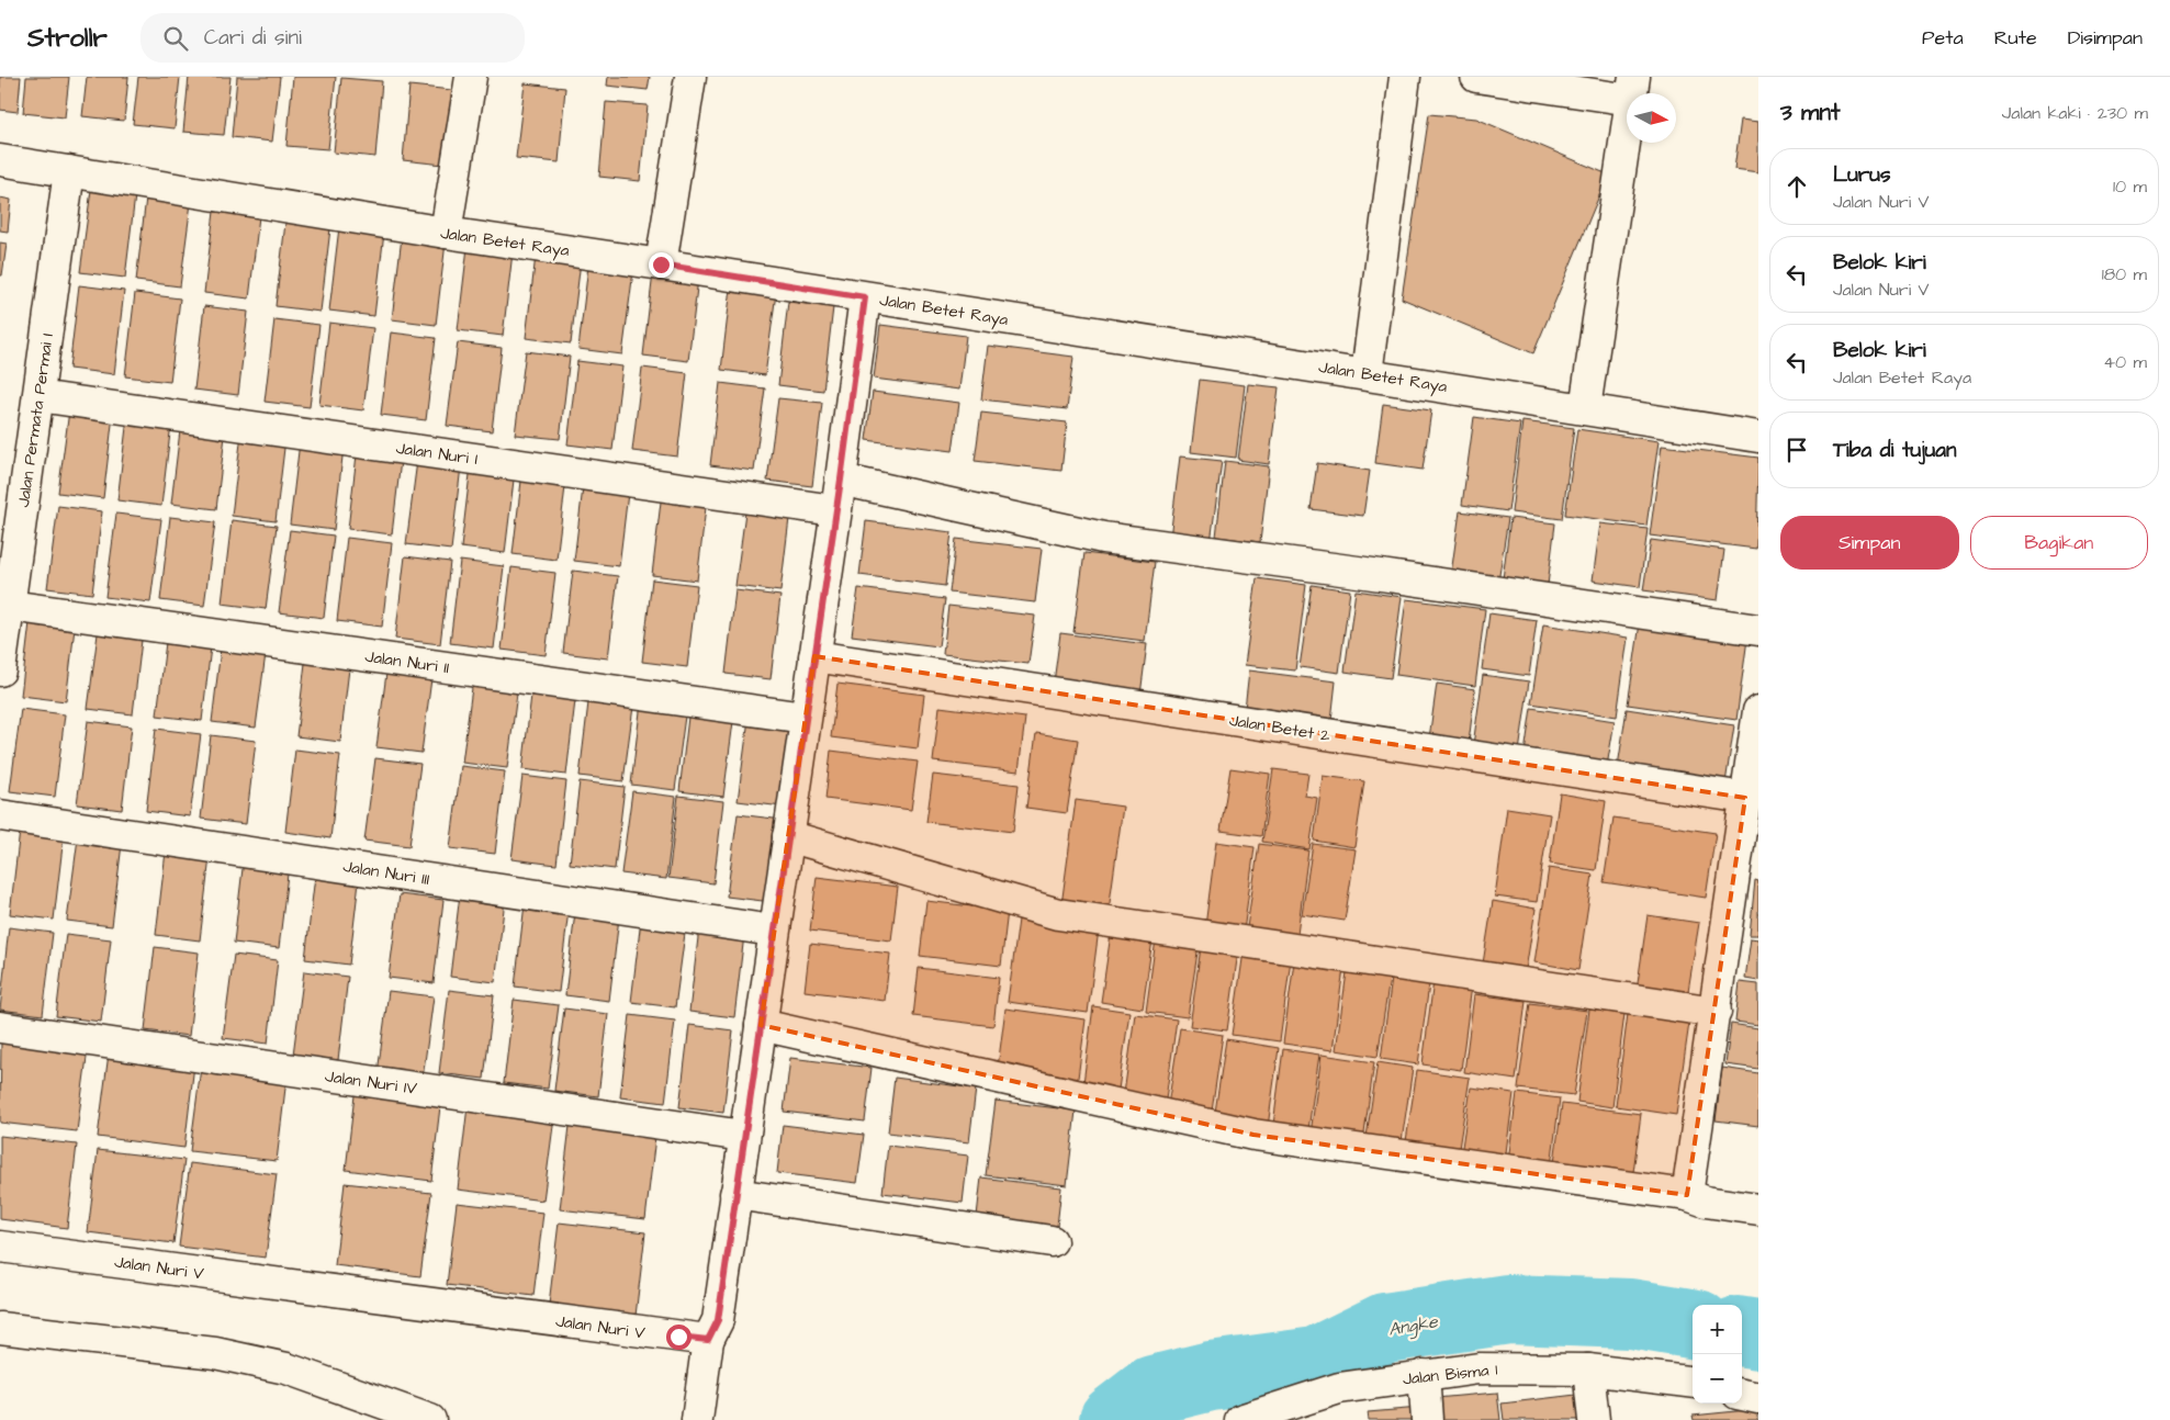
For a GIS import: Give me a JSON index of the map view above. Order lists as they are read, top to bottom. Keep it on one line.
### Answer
{"streets":{"street":["Jalan Betet Raya","Jalan Permata Permai I","Jalan Nuri I","Jalan Nuri II","Jalan Betet 2","Jalan Nuri III","Jalan Nuri IV","Jalan Nuri V","Jalan Bisma 1"]},"crossings":[["Jalan Betet Raya","Jalan Permata Permai I"],["Jalan Permata Permai I","Jalan Nuri I"],["Jalan Permata Permai I","Jalan Nuri II"]],"water":["Angke"],"north":"right","page":{"header":"Strollr","search":"Cari di sini","nav":["Peta","Rute","Disimpan"],"heading":["3 mnt","Jalan kaki · 230 m"],"list":[["Lurus","Jalan Nuri V","10 m"],["Belok kiri","Jalan Nuri V","180 m"],["Belok kiri","Jalan Betet Raya","40 m"],"Tiba di tujuan"],"buttons":["Simpan","Bagikan"],"map_buttons":["+","−"]}}
